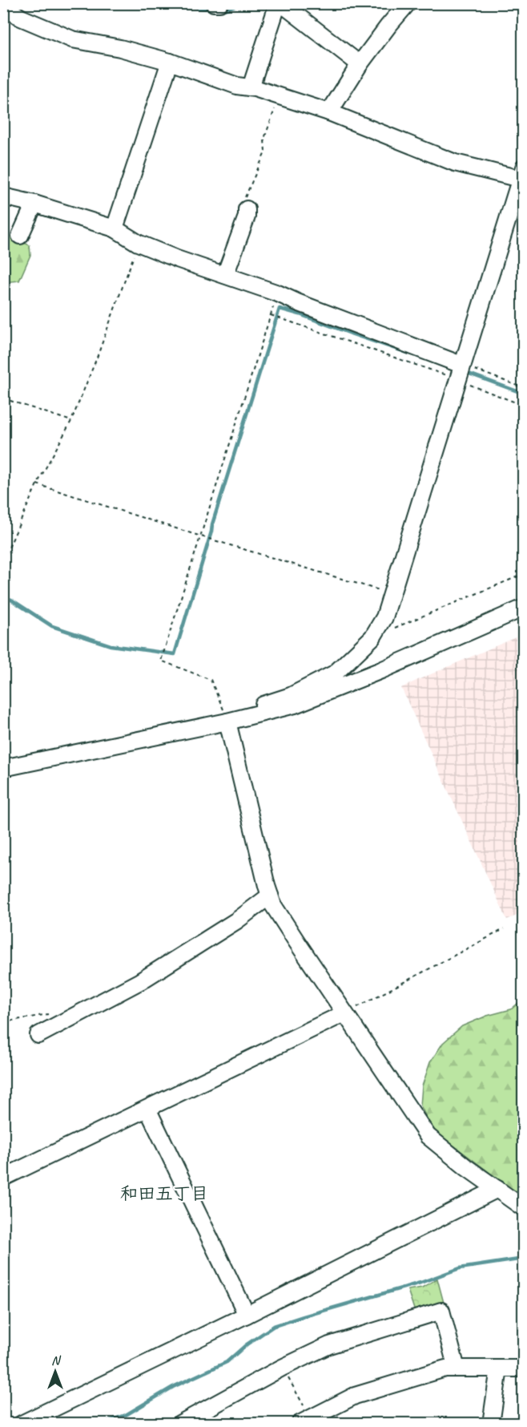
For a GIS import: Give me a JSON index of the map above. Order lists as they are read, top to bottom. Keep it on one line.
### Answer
{"districts":["和田五丁目"],"north":"top"}
